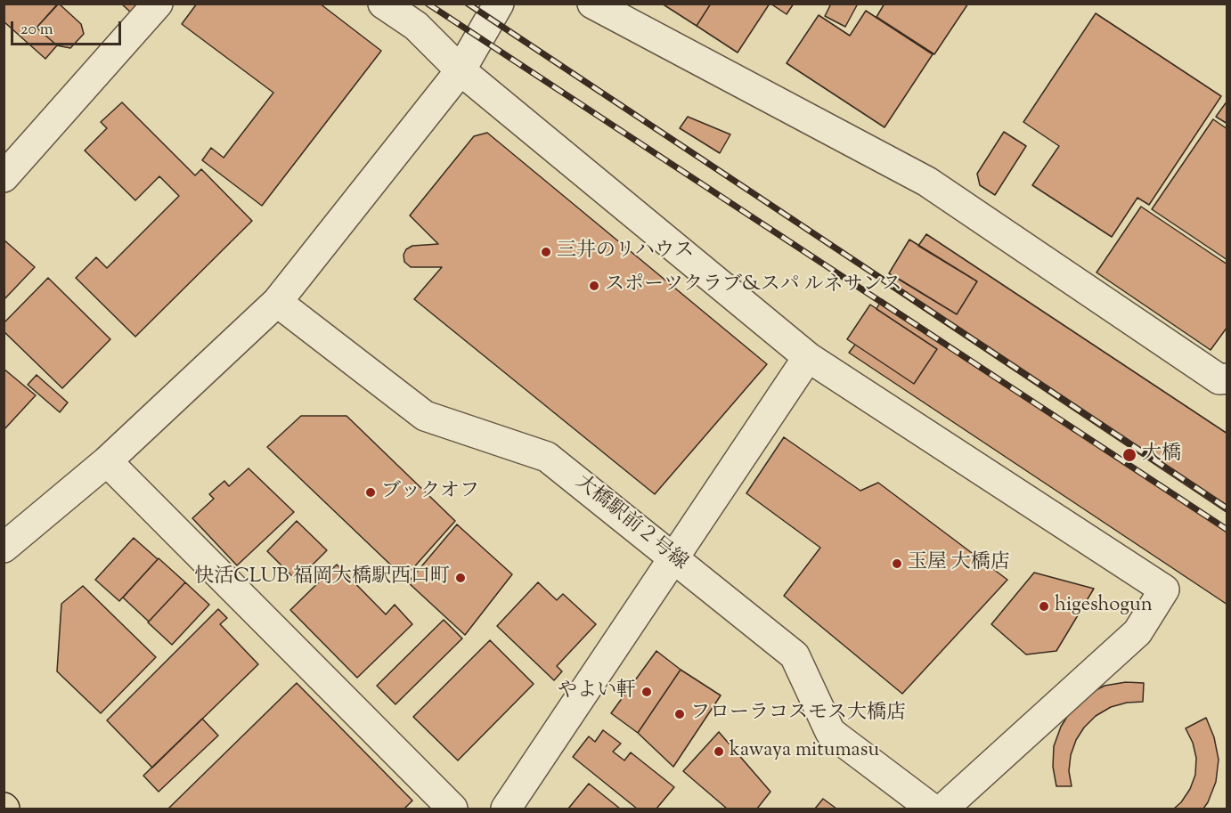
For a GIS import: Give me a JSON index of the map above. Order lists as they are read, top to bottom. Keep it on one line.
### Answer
{"streets":{"street":["大橋駅前２号線"]},"places":["三井のリハウス","スポーツクラブ&スパ ルネサンス","大橋","ブックオフ","玉屋 大橋店","快活CLUB 福岡大橋駅西口町","higeshogun","やよい軒","フローラコスモス大橋店","kawaya mitumasu"],"scale_bar":"20 m"}
